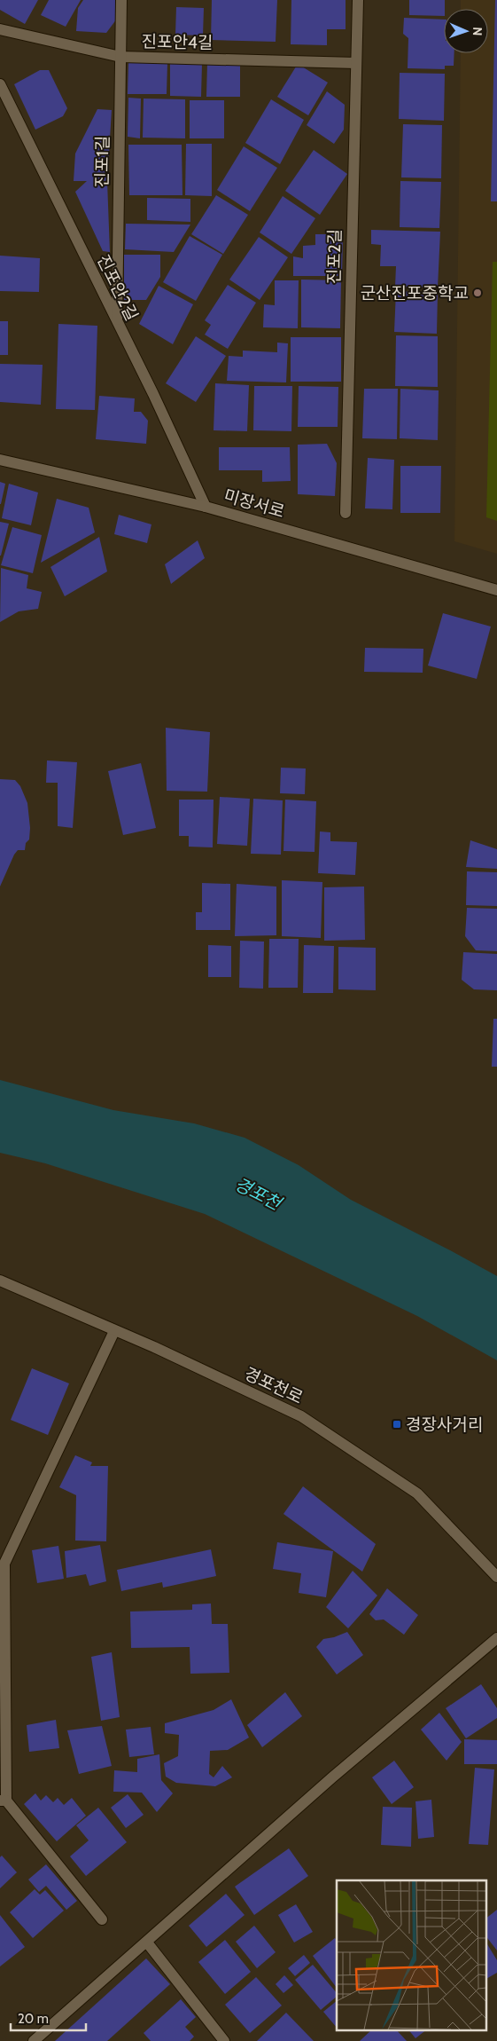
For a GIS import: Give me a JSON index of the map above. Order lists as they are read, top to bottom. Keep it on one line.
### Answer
{"streets":{"street":["진포안4길","진포1길","진포2길","진포안2길","미장서로","경포천로"]},"crossings":[["진포안4길","진포1길"],["진포안4길","진포2길"],["진포1길","진포안2길"],["진포안2길","미장서로"]],"water":["경포천"],"places":{"other":["군산진포중학교"],"transit":["경장사거리"]},"scale_bar":"20 m","north":"right"}
